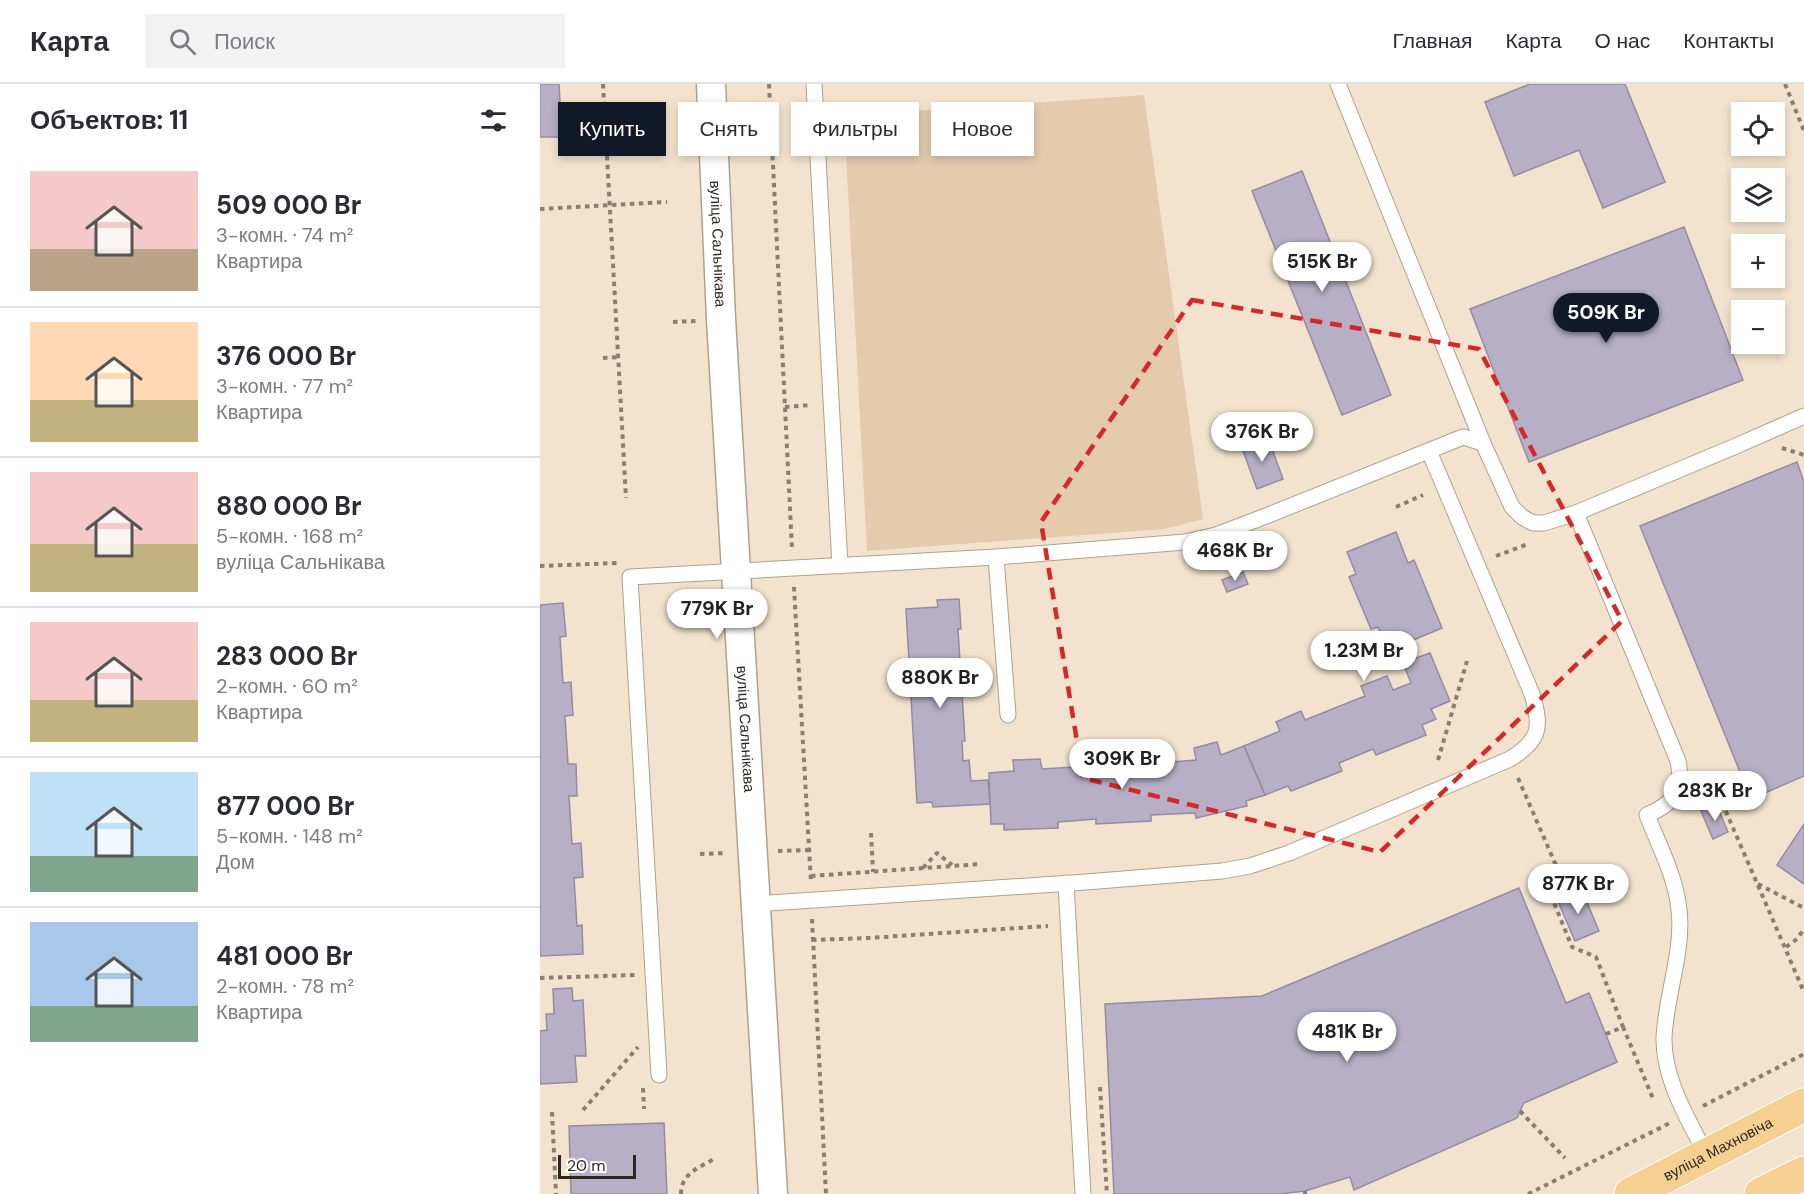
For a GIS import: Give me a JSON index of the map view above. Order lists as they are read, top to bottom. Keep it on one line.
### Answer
{"streets":{"main road":["вуліца Махновіча"],"street":["вуліца Сальнікава"]},"scale_bar":"20 m","page":{"header":"Карта","search":"Поиск","nav":["Главная","Карта","О нас","Контакты"],"heading":"Объектов: 11","map_buttons":["+","−"],"chip":["Купить","Снять","Фильтры","Новое"],"list":[{"name":"509 000 Br","note":"3-комн. · 74 m² · Квартира"},{"name":"376 000 Br","note":"3-комн. · 77 m² · Квартира"},{"name":"880 000 Br","note":"5-комн. · 168 m² · вуліца Сальнікава"},{"name":"283 000 Br","note":"2-комн. · 60 m² · Квартира"},{"name":"877 000 Br","note":"5-комн. · 148 m² · Дом"},{"name":"481 000 Br","note":"2-комн. · 78 m² · Квартира"}],"price":["515K Br","509K Br","376K Br","468K Br","779K Br","1.23M Br","880K Br","309K Br","283K Br","877K Br","481K Br"],"scale":"20 m"}}
